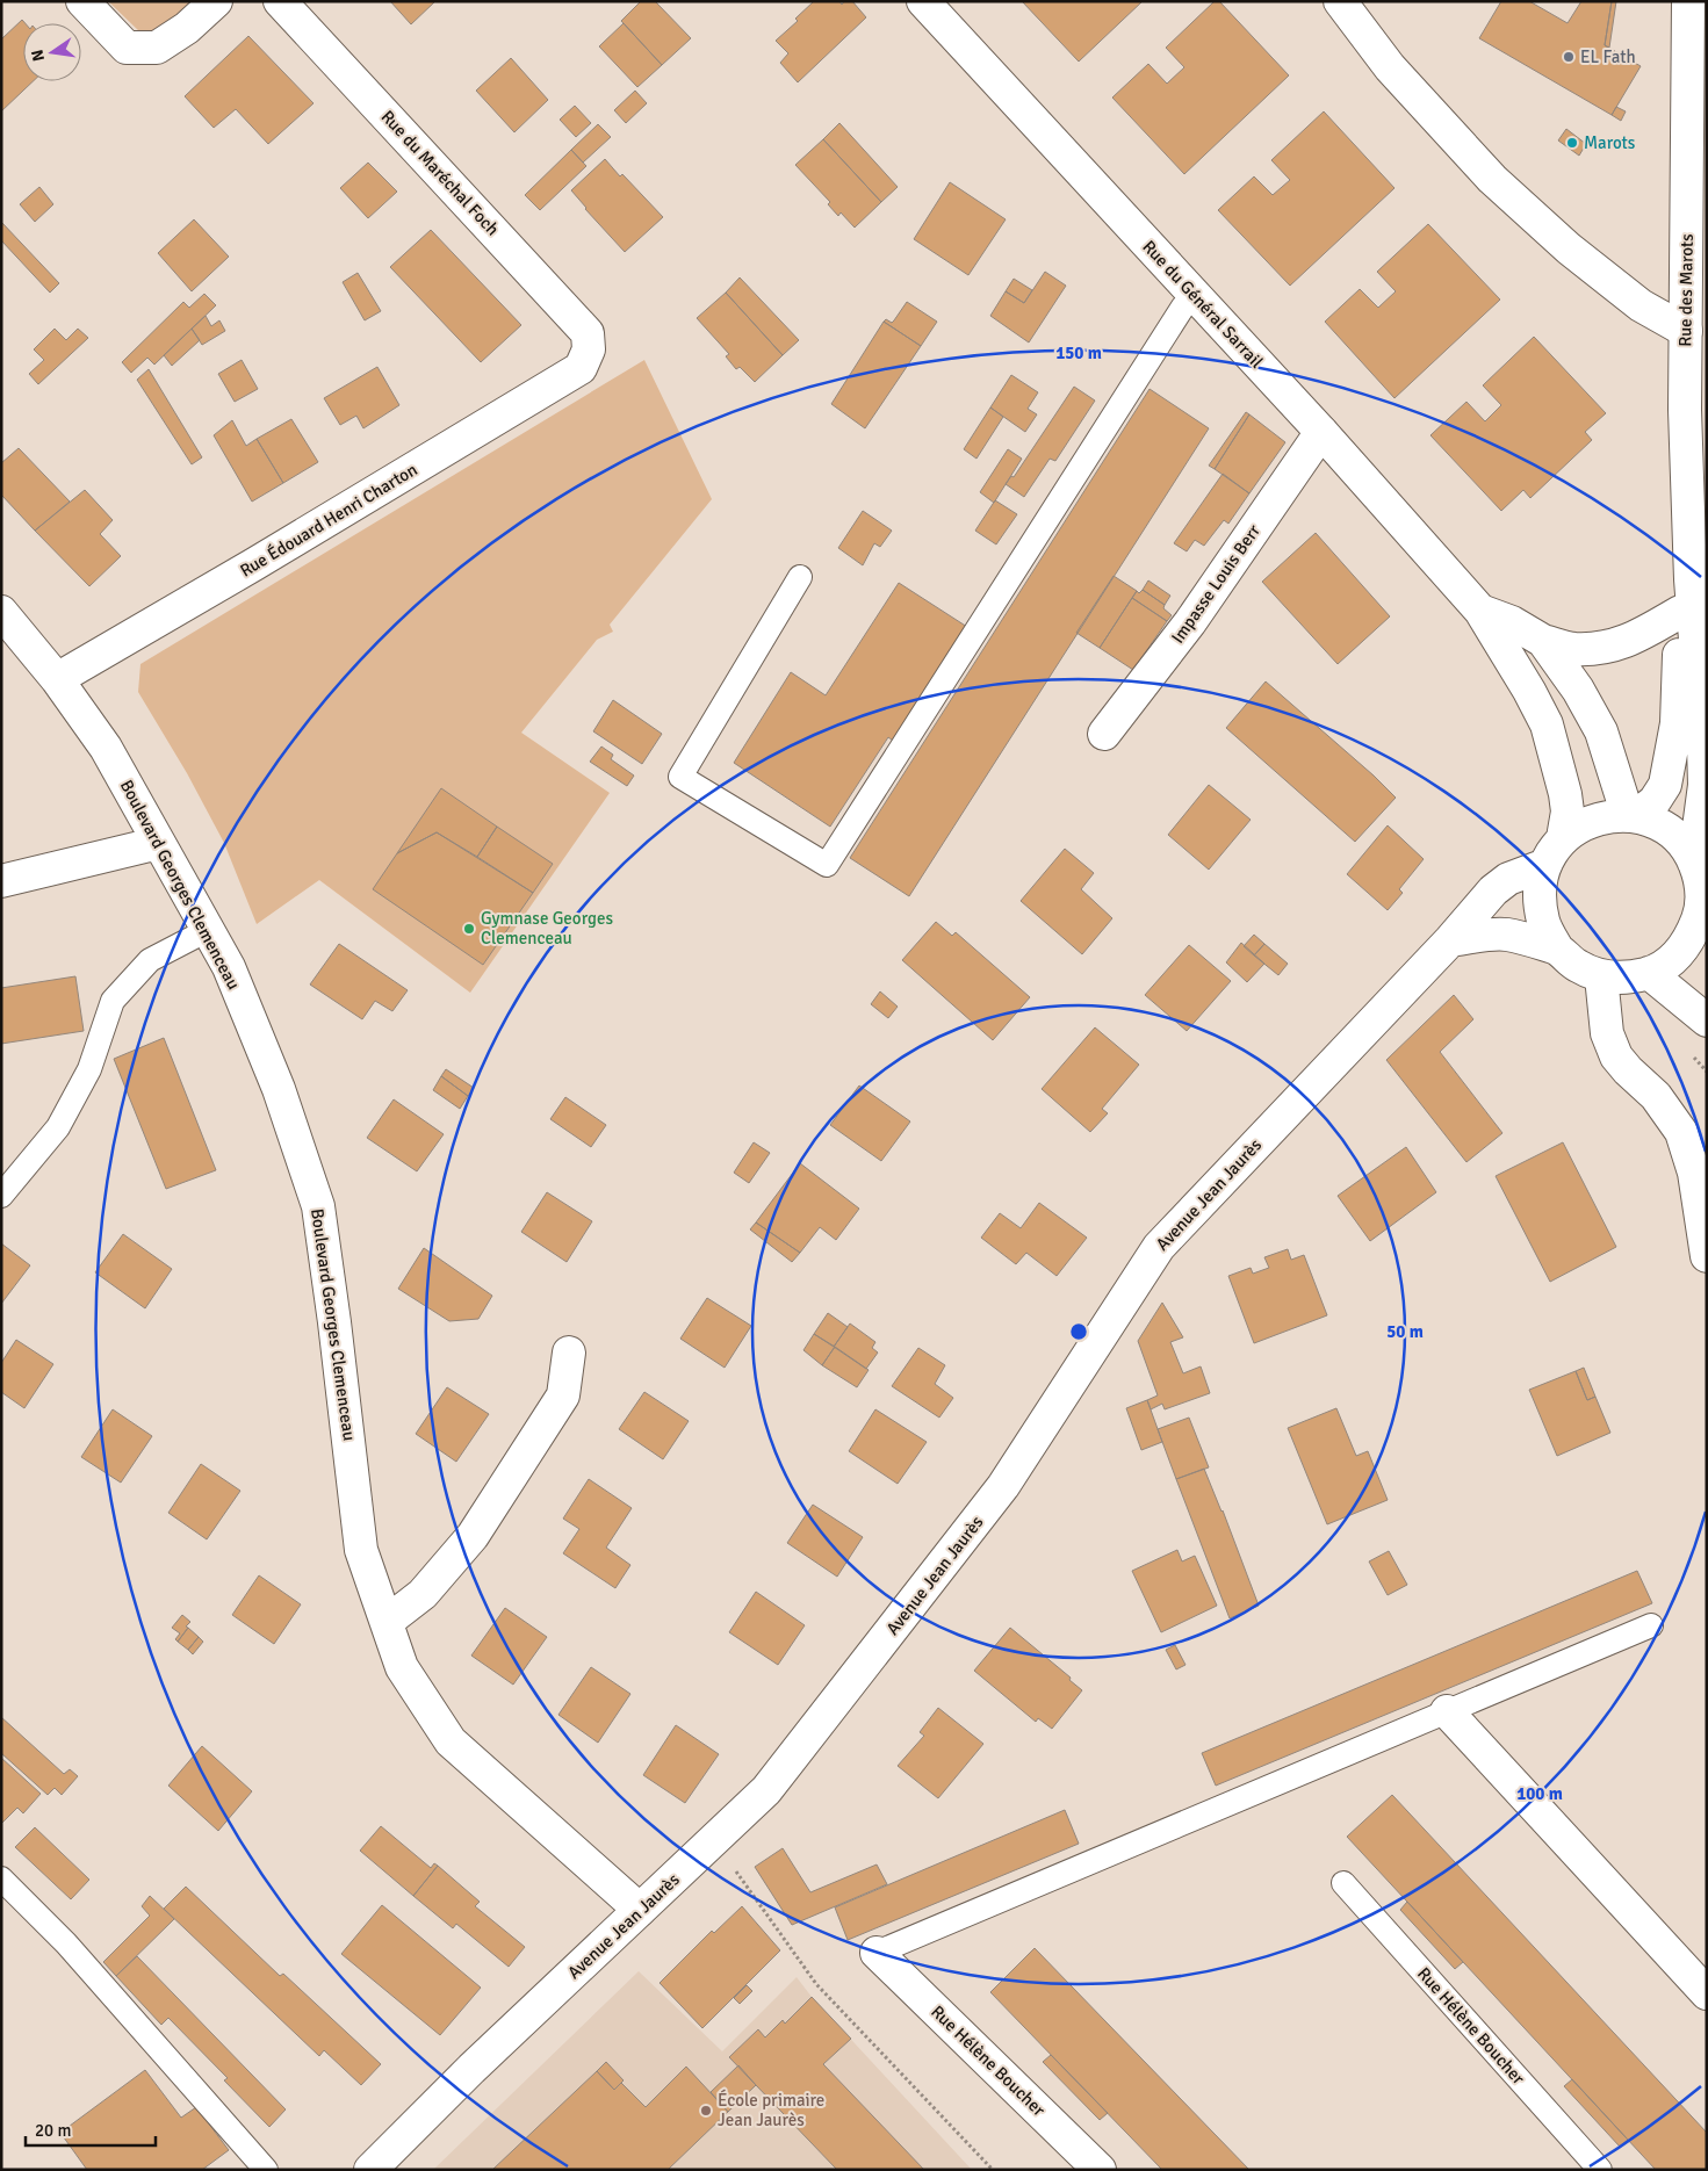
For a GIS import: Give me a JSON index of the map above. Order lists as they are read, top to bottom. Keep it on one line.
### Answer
{"streets":{"street":["Rue du Maréchal Foch","Rue des Marots","Rue du Général Sarrail","Rue Édouard Henri Charton","Impasse Louis Berr","Boulevard Georges Clemenceau","Avenue Jean Jaurès","Rue Hélène Boucher"]},"crossings":[["Rue du Maréchal Foch","Rue Édouard Henri Charton"],["Rue des Marots","Rue du Général Sarrail"],["Rue des Marots","Avenue Jean Jaurès"],["Rue du Général Sarrail","Impasse Louis Berr"],["Rue du Général Sarrail","Avenue Jean Jaurès"],["Rue Édouard Henri Charton","Boulevard Georges Clemenceau"],["Boulevard Georges Clemenceau","Avenue Jean Jaurès"]],"places":["EL Fath","Marots","Gymnase Georges Clemenceau","École primaire Jean Jaurès"],"scale_bar":"20 m","north":"left","rings":["150 m","50 m","100 m"]}
